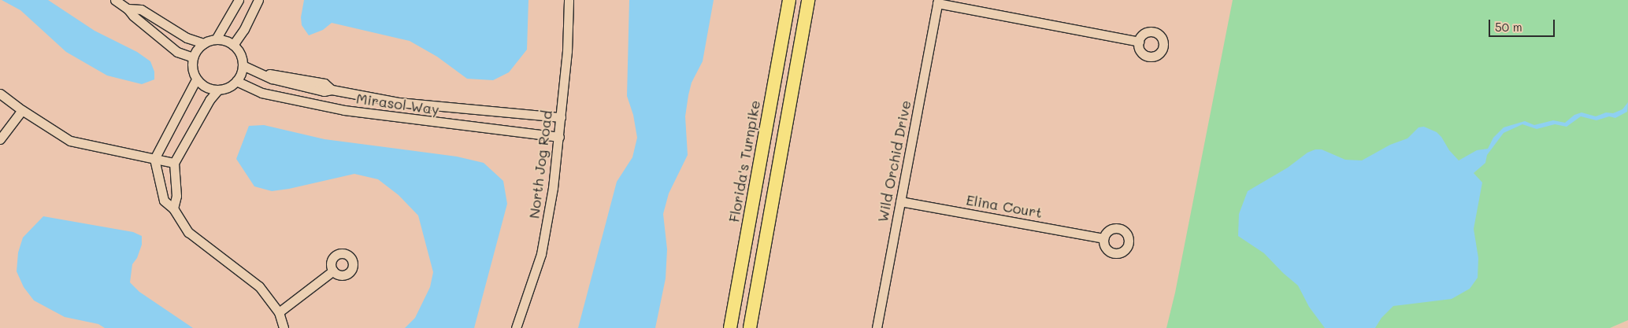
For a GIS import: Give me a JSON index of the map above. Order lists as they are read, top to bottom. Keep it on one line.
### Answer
{"streets":{"highway":["Florida's Turnpike"],"street":["Mirasol Way","Wild Orchid Drive","North Jog Road","Elina Court"]},"crossings":[["Mirasol Way","North Jog Road"],["Wild Orchid Drive","Elina Court"]],"scale_bar":"50 m"}
